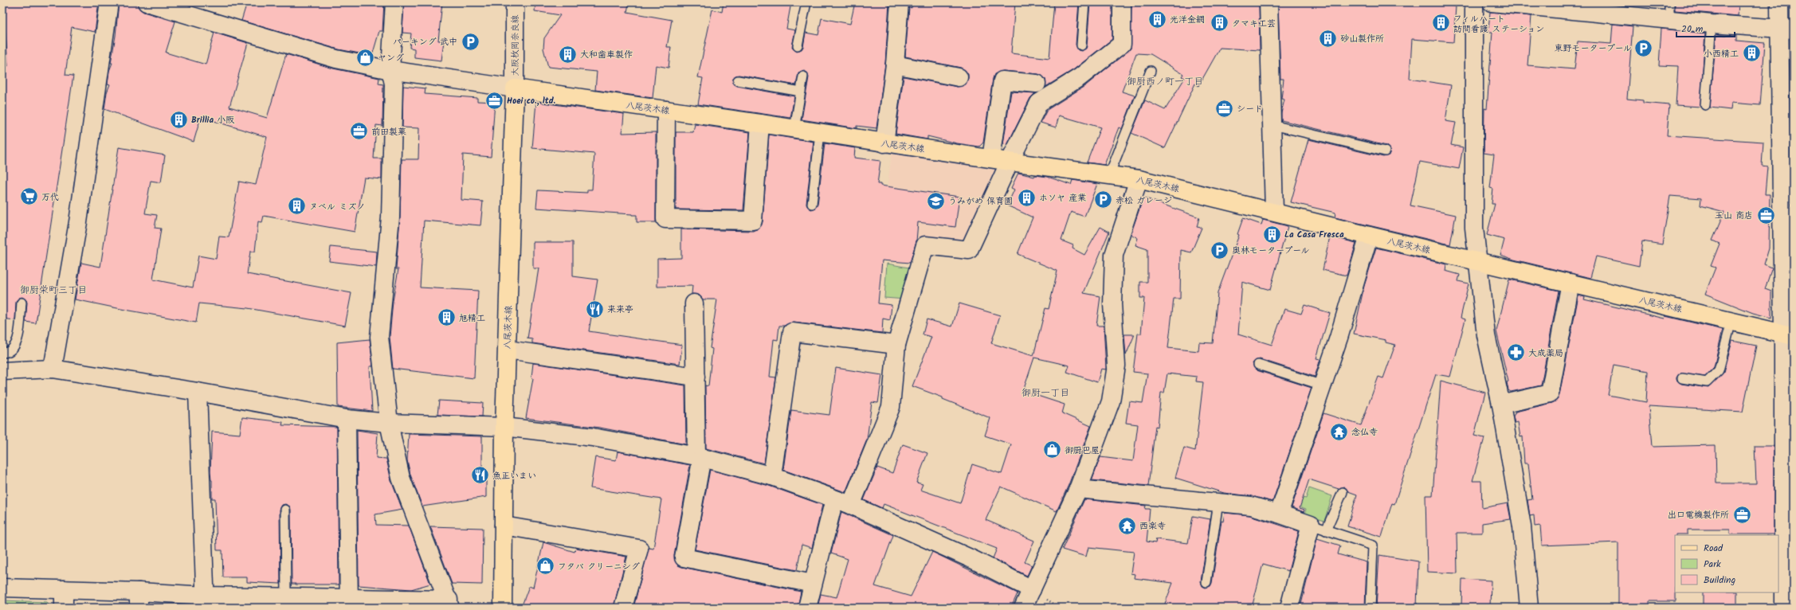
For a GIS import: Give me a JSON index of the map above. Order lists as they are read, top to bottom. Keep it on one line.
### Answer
{"streets":{"main road":["八尾茨木線"],"street":["大阪枚岡奈良線"]},"crossings":[["大阪枚岡奈良線","八尾茨木線"]],"districts":["御厨西ノ町一丁目","御厨栄町三丁目","御厨一丁目"],"places":{"building":["光洋金網","タマキ工芸","フィルハート 訪問看護 ステーション","砂山製作所","小西精工","大和歯車製作","Brillia 小阪","ホソヤ 産業","ヌベル ミズノ","La Casa Fresca","旭精工"],"parking":["パーキング 武中","東野モータープール","赤松 ガレージ","奥林モータープール"],"shop":["ヤング","御厨巴屋","フタバ クリーニング"],"office":["Hoei co., ltd.","シード","前田製菓","玉山 商店","出口電機製作所"],"supermarket":["万代"],"school or university":["うみがめ 保育園"],"restaurant":["来来亭","魚正いまい"],"pharmacy":["大成薬局"],"temple":["念仏寺","西楽寺"]},"legend":["Road","Park","Building"],"scale_bar":"20 m"}
